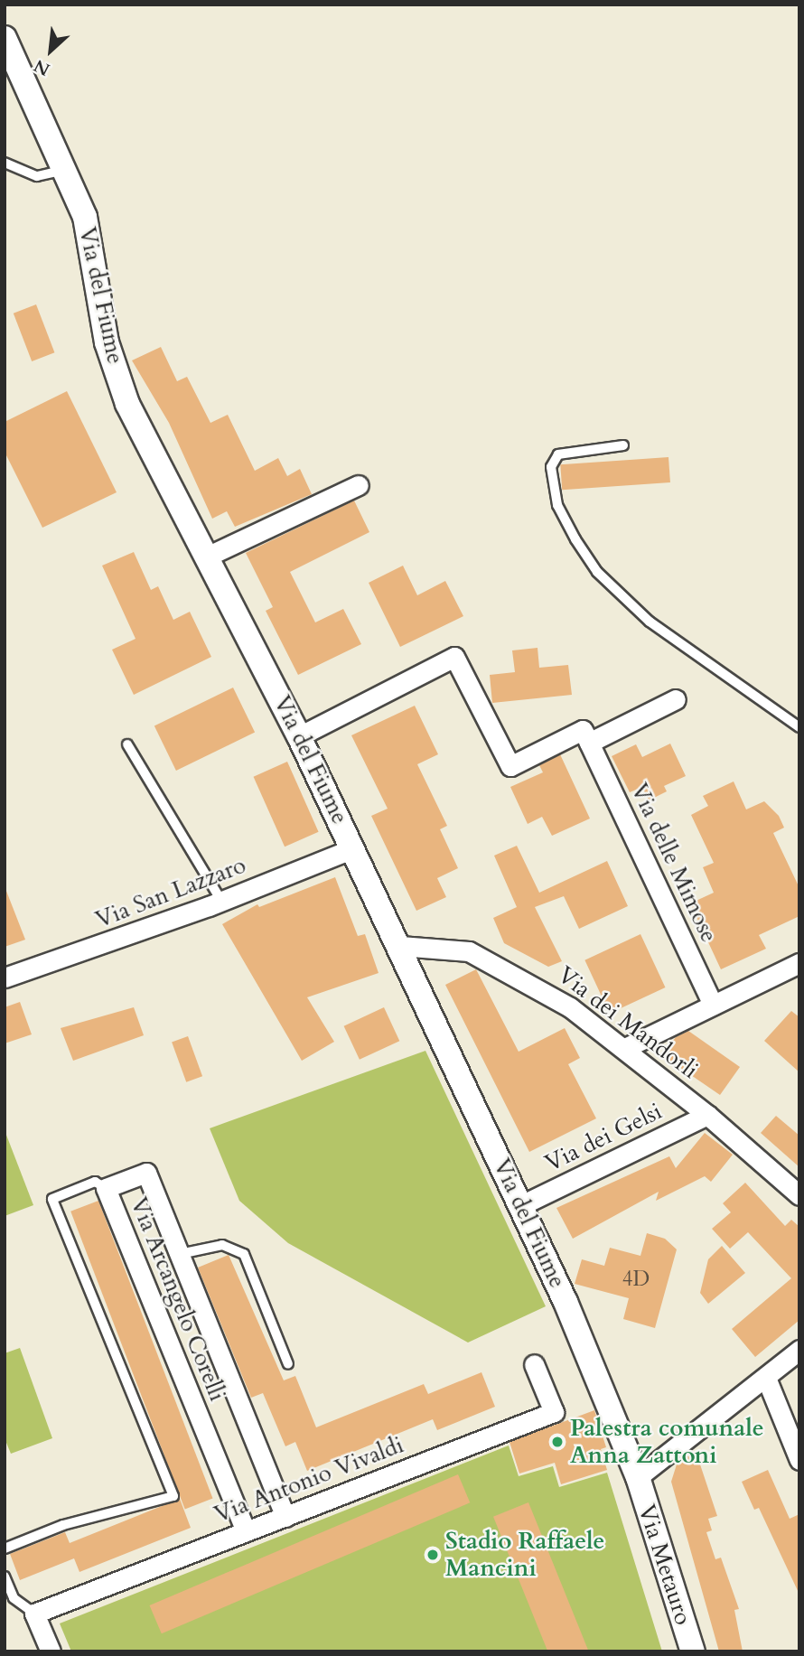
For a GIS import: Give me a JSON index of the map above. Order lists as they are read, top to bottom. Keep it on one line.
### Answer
{"streets":{"street":["Via del Fiume","Via delle Mimose","Via San Lazzaro","Via dei Mandorli","Via dei Gelsi","Via Arcangelo Corelli","Via Antonio Vivaldi","Via Metauro"]},"crossings":[["Via del Fiume","Via San Lazzaro"],["Via del Fiume","Via dei Mandorli"],["Via del Fiume","Via dei Gelsi"],["Via del Fiume","Via Metauro"],["Via dei Mandorli","Via dei Gelsi"],["Via Arcangelo Corelli","Via Antonio Vivaldi"]],"places":["Palestra comunale Anna Zattoni","Stadio Raffaele Mancini"],"house_numbers":["4D"],"north":"bottom left"}
